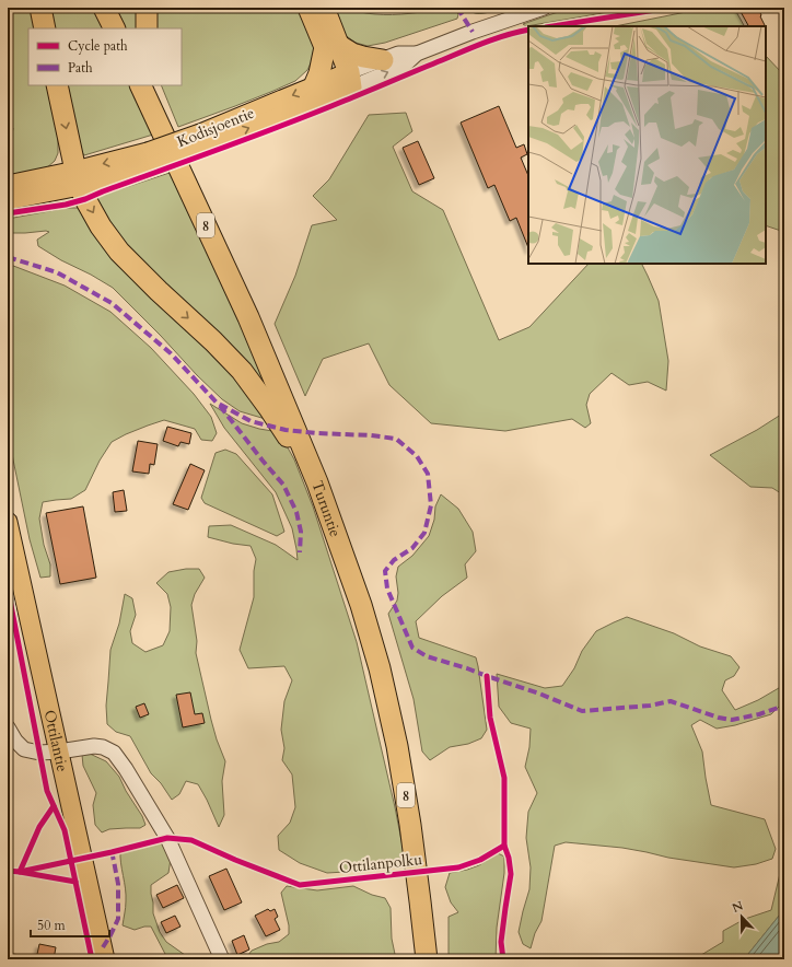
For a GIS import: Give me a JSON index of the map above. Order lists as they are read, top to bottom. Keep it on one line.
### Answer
{"streets":{"highway":["8","Turuntie"],"main road":["Kodisjoentie","Ottilantie"],"cycle path":["Ottilanpolku"]},"legend":["Cycle path","Path"],"scale_bar":"50 m","north":"top"}
